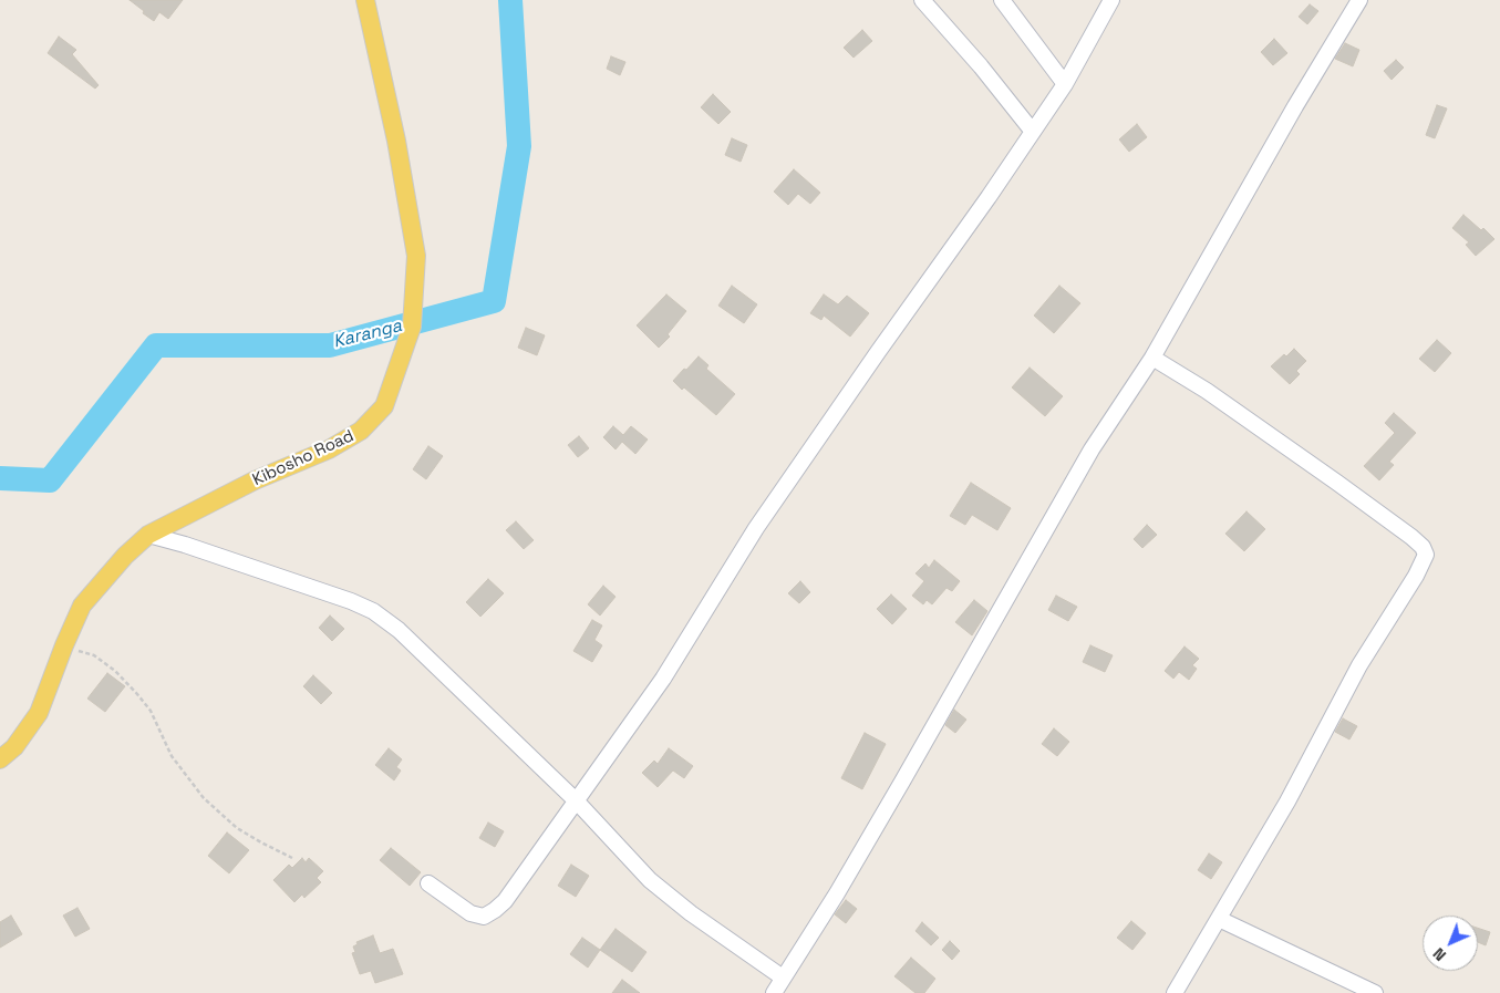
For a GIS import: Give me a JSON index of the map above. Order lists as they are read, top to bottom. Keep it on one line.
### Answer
{"streets":{"main road":["Kibosho Road"]},"water":["Karanga"],"north":"bottom left"}
